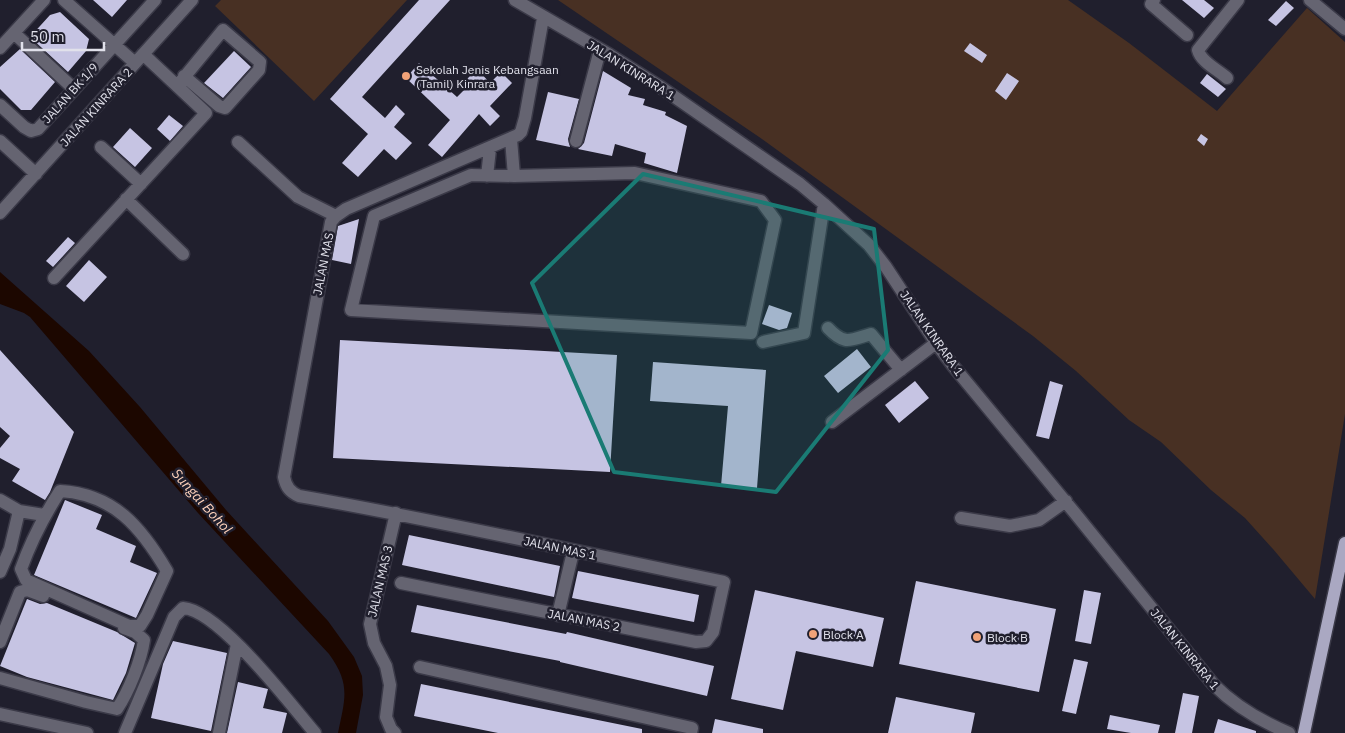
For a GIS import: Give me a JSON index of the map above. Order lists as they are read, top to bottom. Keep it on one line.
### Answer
{"streets":{"street":["JALAN KINRARA 1","JALAN BK 1/9","JALAN KINRARA 2","JALAN MAS","JALAN MAS 1","JALAN MAS 3","JALAN MAS 2"]},"crossings":[["JALAN KINRARA 1","JALAN MAS"],["JALAN MAS","JALAN MAS 1"],["JALAN MAS","JALAN MAS 3"],["JALAN MAS 1","JALAN MAS 3"],["JALAN MAS 1","JALAN MAS 2"]],"water":["Sungai Bohol"],"places":["Sekolah Jenis Kebangsaan (Tamil) Kinrara","Block A","Block B"],"scale_bar":"50 m"}
